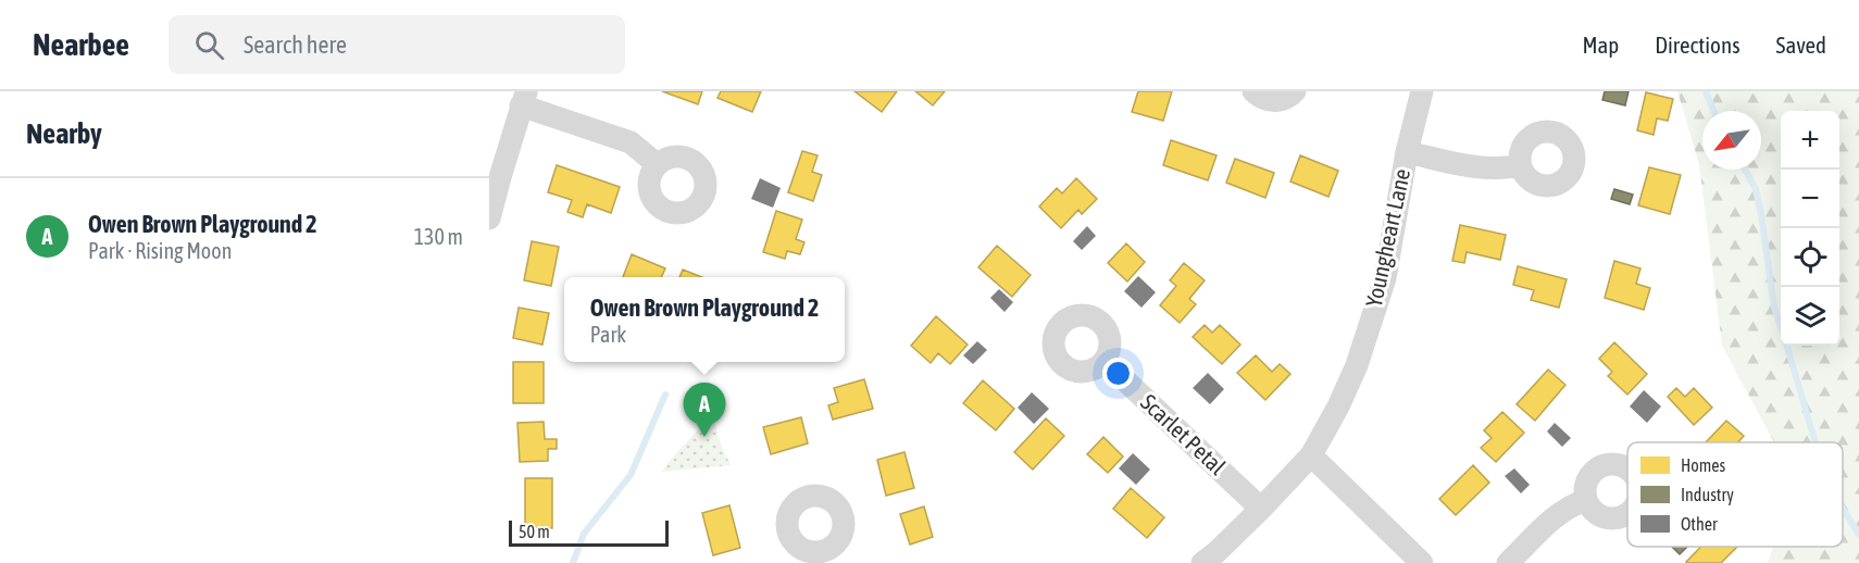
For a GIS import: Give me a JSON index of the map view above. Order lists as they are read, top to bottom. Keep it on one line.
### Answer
{"streets":{"street":["Youngheart Lane","Scarlet Petal"]},"crossings":[["Youngheart Lane","Scarlet Petal"]],"legend":["Homes","Industry","Other"],"scale_bar":"50 m","north":"bottom left","page":{"header":"Nearbee","search":"Search here","nav":["Map","Directions","Saved"],"heading":"Nearby","map_buttons":["+","−"],"list":[{"mark":"A","name":"Owen Brown Playground 2","note":"Park · Rising Moon","value":"130 m"}],"popup":["Owen Brown Playground 2","Park"],"pins":"A","scale":"50 m"}}
